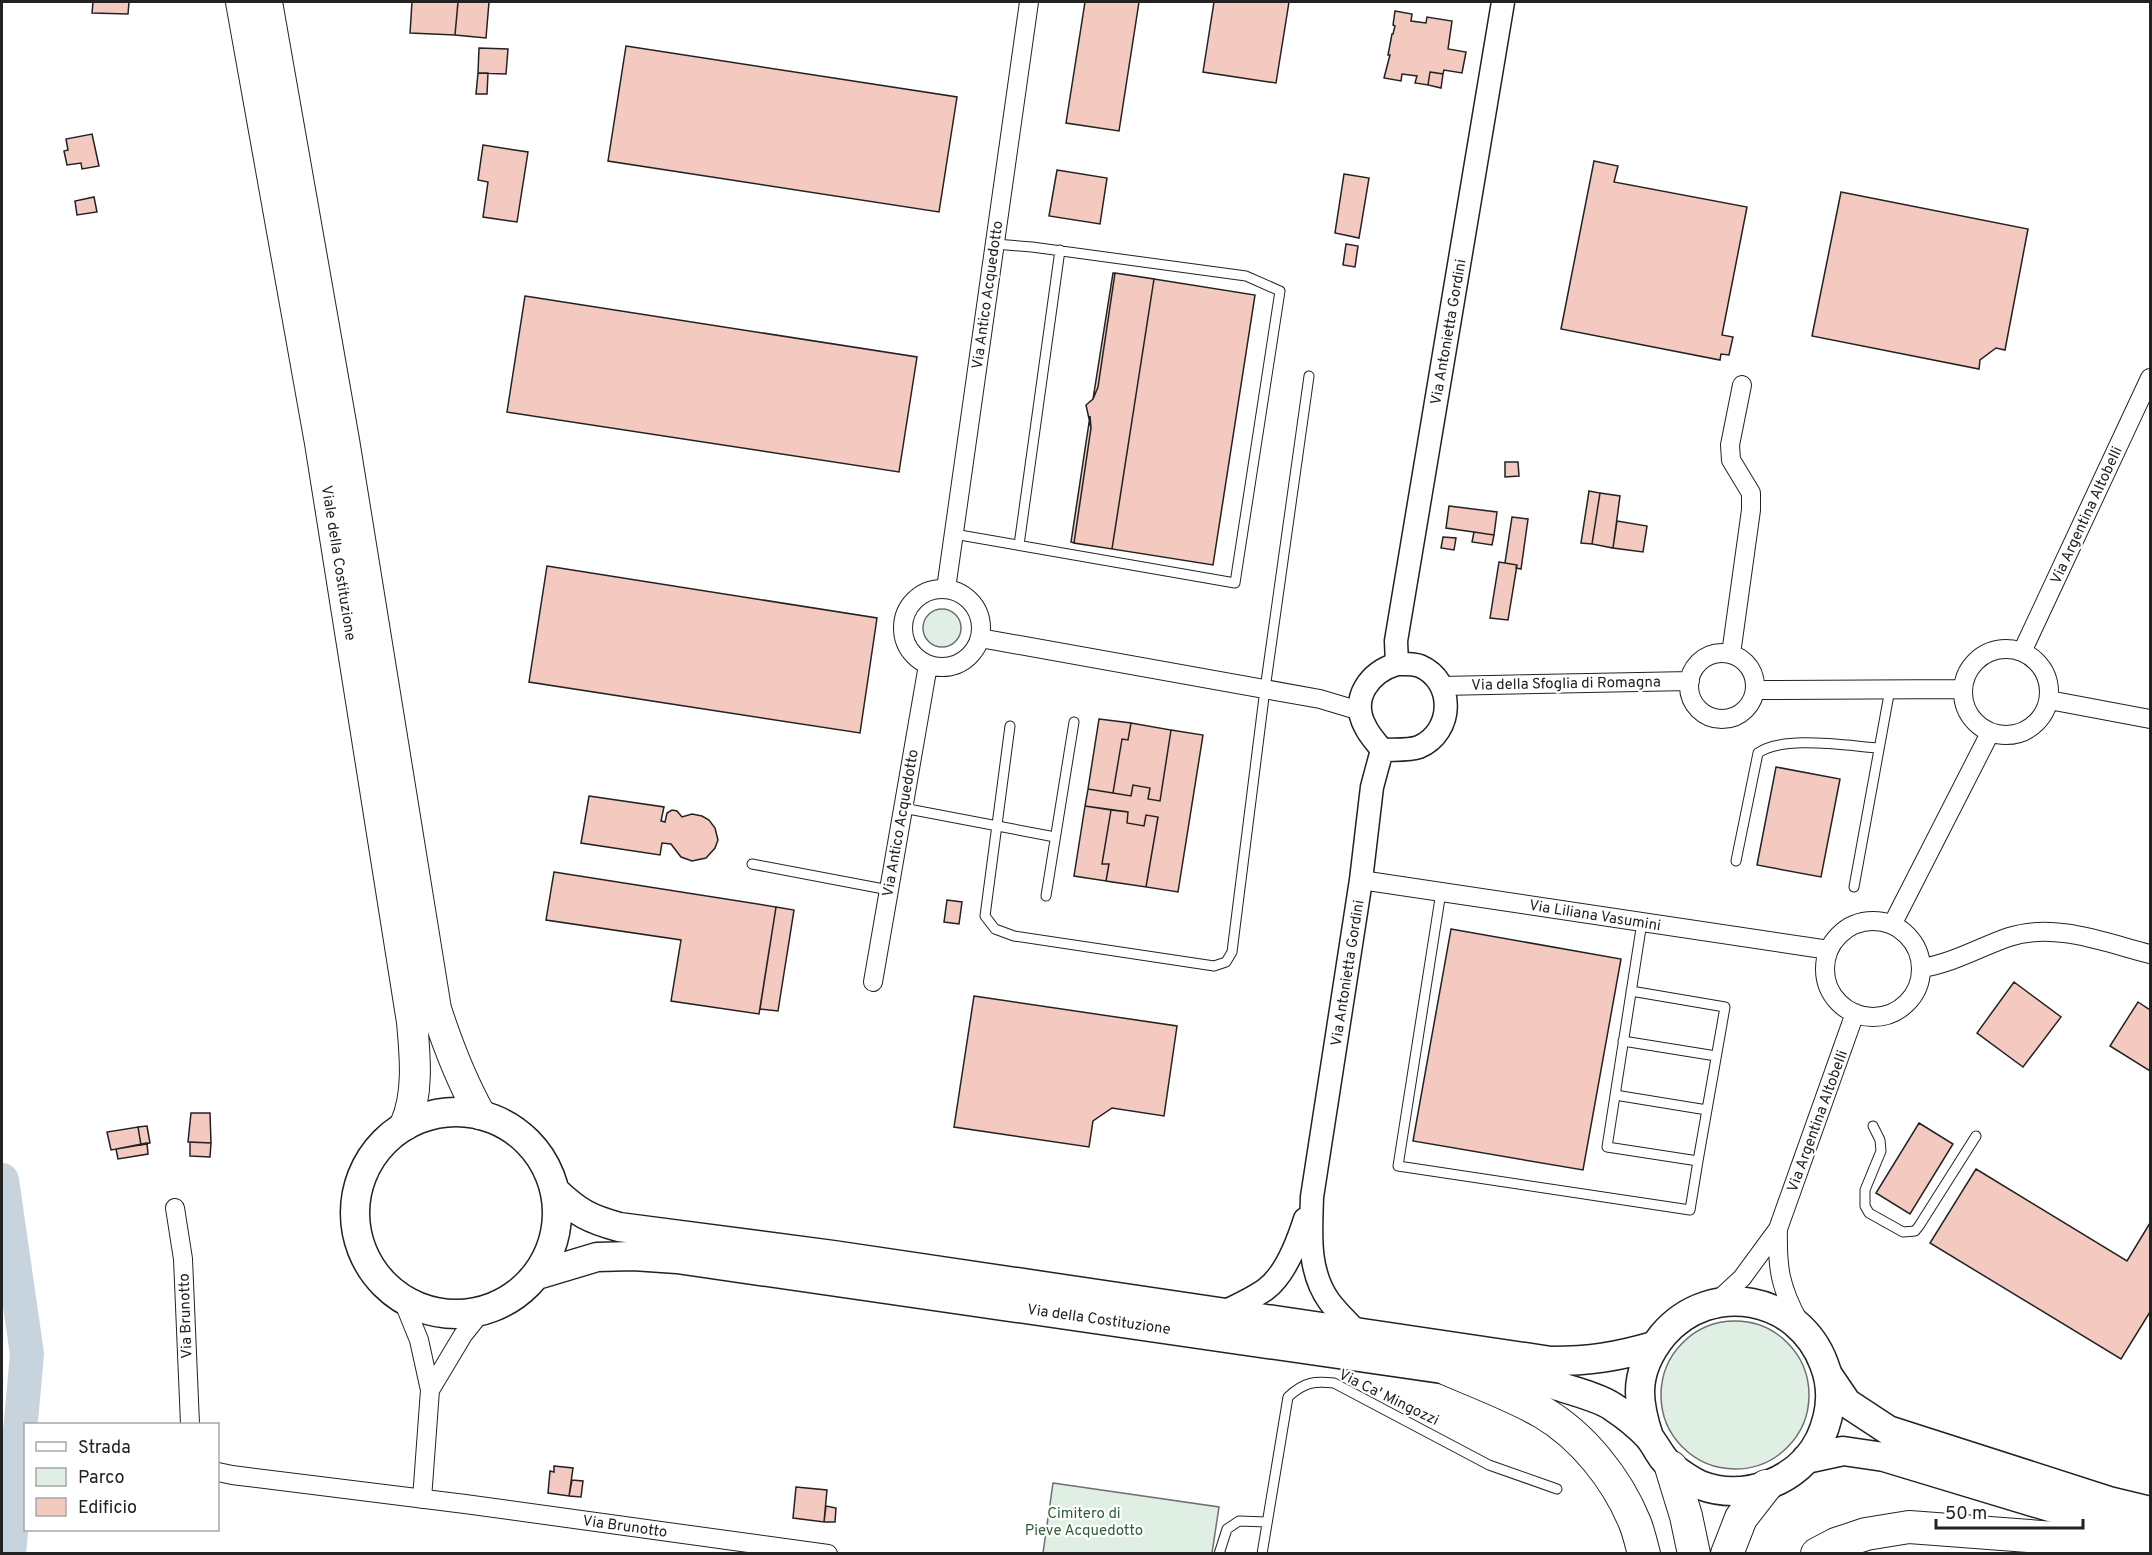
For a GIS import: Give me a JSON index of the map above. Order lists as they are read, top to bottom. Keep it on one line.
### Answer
{"streets":{"highway":["Viale della Costituzione"],"main road":["Via della Costituzione"],"street":["Via Antico Acquedotto","Via Antonietta Gordini","Via Argentina Altobelli","Via della Sfoglia di Romagna","Via Liliana Vasumini","Via Brunotto"],"lane":["Via Ca' Mingozzi"]},"crossings":[["Via Antonietta Gordini","Via della Sfoglia di Romagna"],["Via Antonietta Gordini","Via Liliana Vasumini"],["Via Argentina Altobelli","Via Liliana Vasumini"],["Via Argentina Altobelli","Via della Costituzione"],["Viale della Costituzione","Via della Costituzione"]],"parks":["Cimitero di Pieve Acquedotto"],"legend":["Strada","Parco","Edificio"],"scale_bar":"50 m"}
